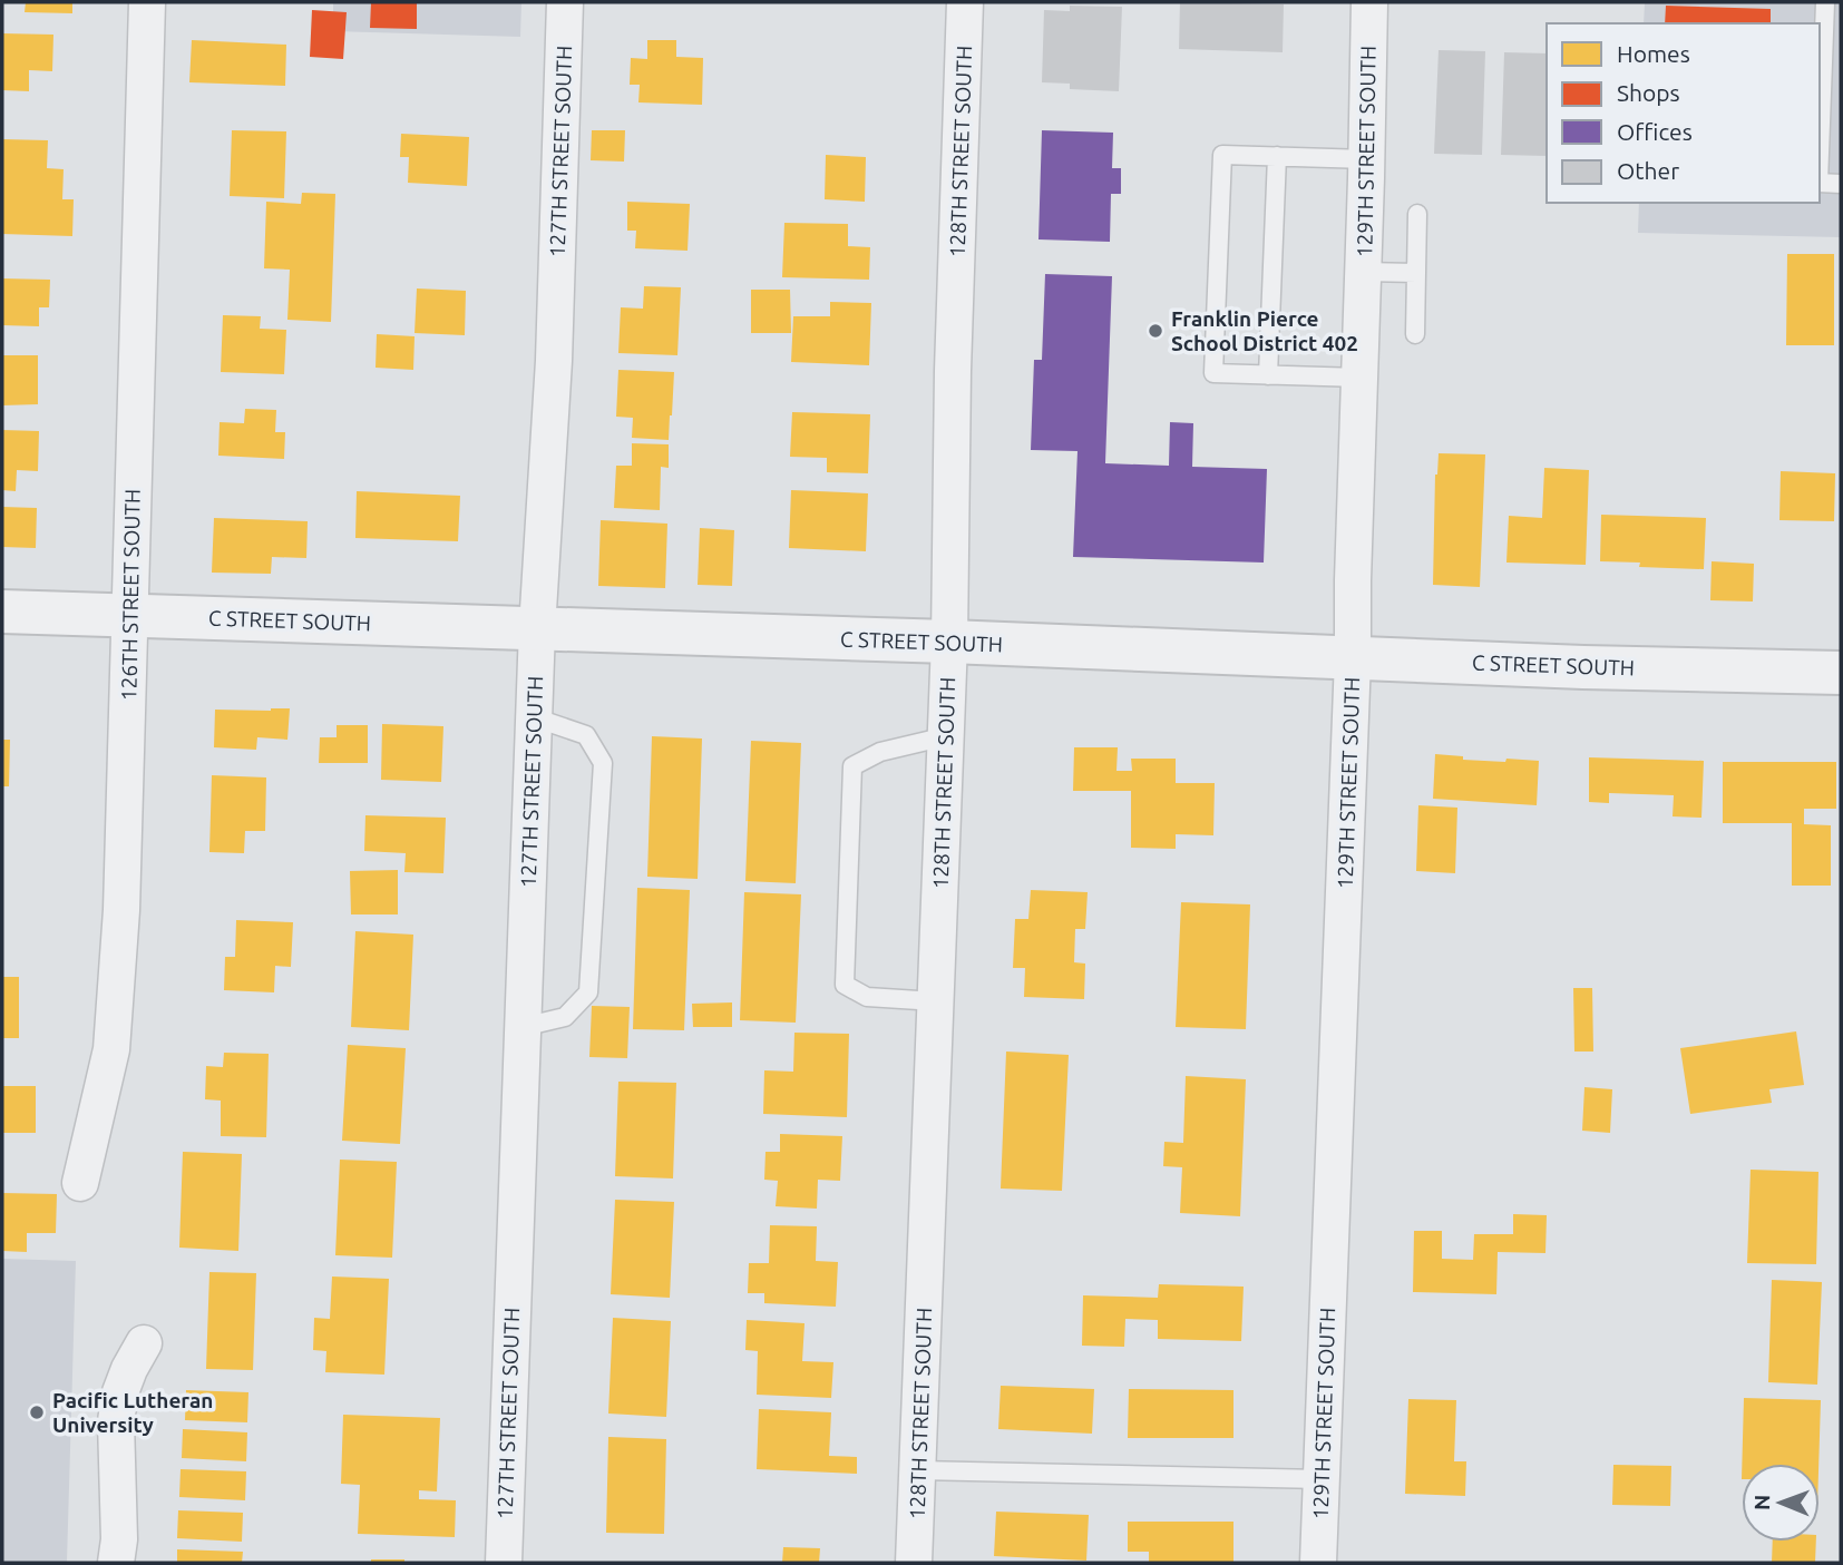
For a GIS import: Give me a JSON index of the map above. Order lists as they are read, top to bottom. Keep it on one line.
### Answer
{"streets":{"street":["127TH STREET SOUTH","128TH STREET SOUTH","129TH STREET SOUTH","126TH STREET SOUTH","C STREET SOUTH"]},"crossings":[["127TH STREET SOUTH","C STREET SOUTH"],["128TH STREET SOUTH","C STREET SOUTH"],["129TH STREET SOUTH","C STREET SOUTH"],["126TH STREET SOUTH","C STREET SOUTH"]],"places":["Franklin Pierce School District 402","Pacific Lutheran University"],"legend":["Homes","Shops","Offices","Other"],"north":"left"}
